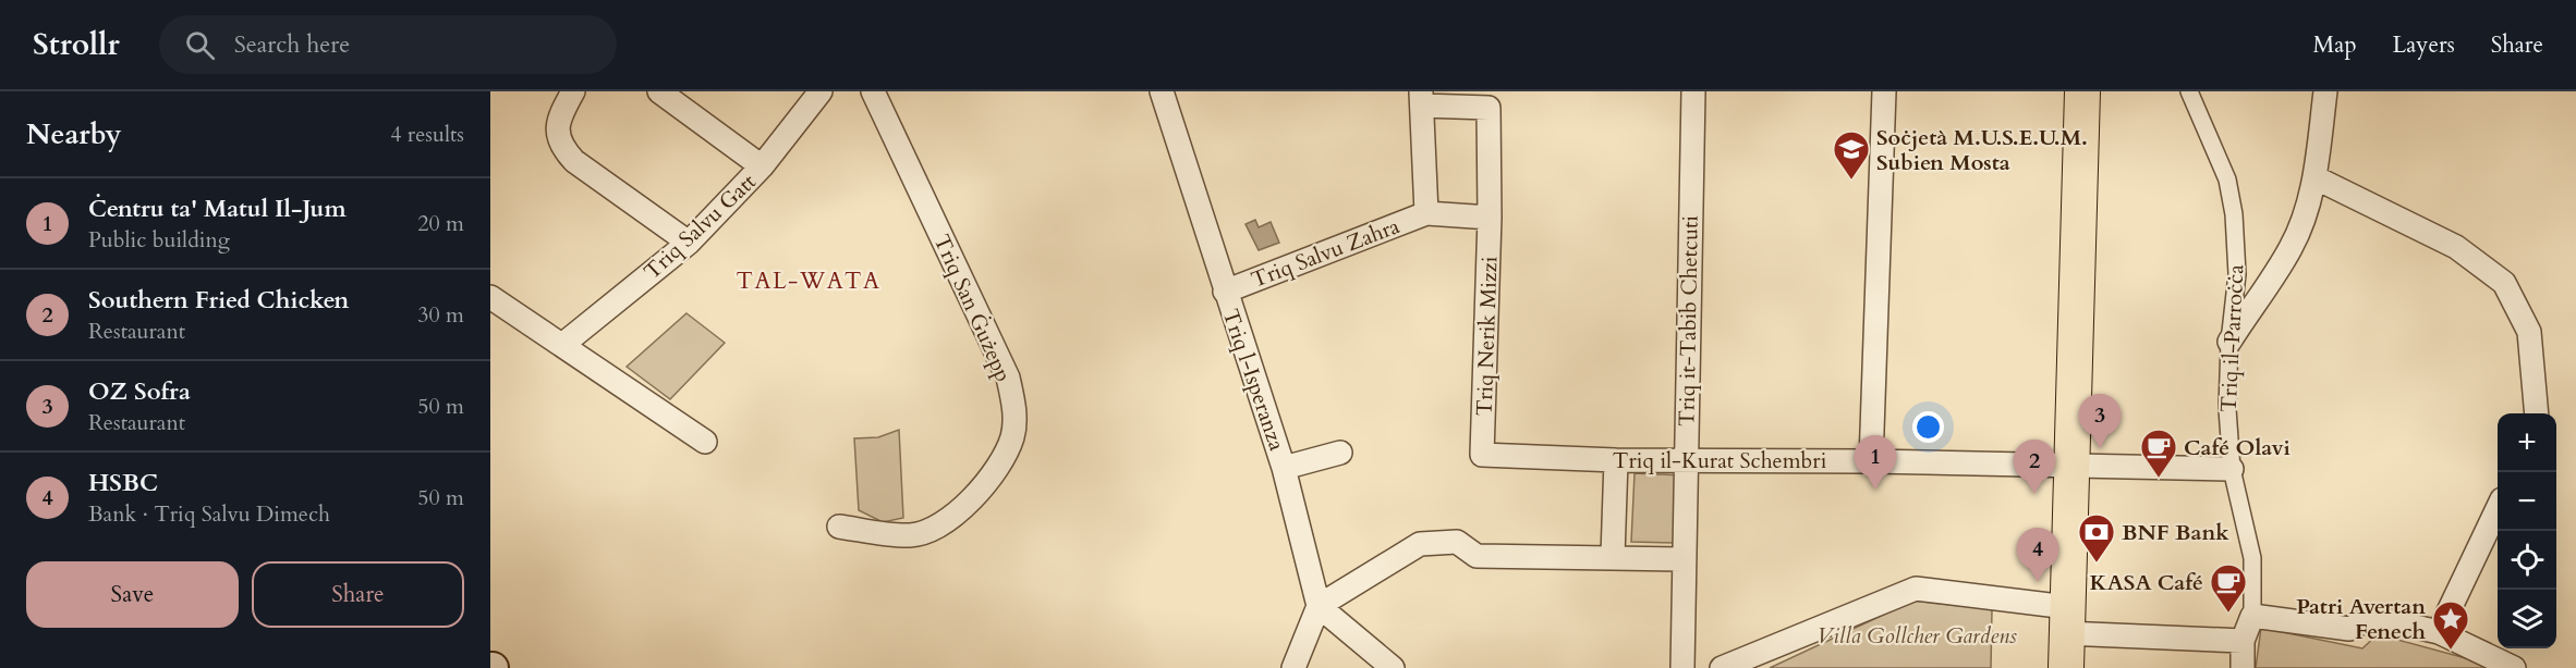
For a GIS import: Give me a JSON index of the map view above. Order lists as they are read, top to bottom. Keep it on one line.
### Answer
{"streets":{"street":["Triq Salvu Gatt","Triq Salvu Zahra","Triq San Ġużepp","Triq it-Tabib Chetcuti","Triq Nerik Mizzi","Triq il-Parroċċa","Triq l-Isperanza","Triq il-Kurat Schembri"]},"crossings":[["Triq Salvu Zahra","Triq Nerik Mizzi"],["Triq Salvu Zahra","Triq l-Isperanza"],["Triq it-Tabib Chetcuti","Triq il-Kurat Schembri"],["Triq Nerik Mizzi","Triq il-Kurat Schembri"],["Triq il-Parroċċa","Triq il-Kurat Schembri"]],"districts":["TAL-WATA"],"parks":["Villa Gollcher Gardens"],"places":{"school or university":["Soċjetà M.U.S.E.U.M. Subien Mosta"],"cafe":["Café Olavi","KASA Café"],"bank":["BNF Bank"],"place":["Patri Avertan Fenech"]},"page":{"header":"Strollr","search":"Search here","nav":["Map","Layers","Share"],"heading":["Nearby","4 results"],"list":[{"mark":"1","name":"Ċentru ta' Matul Il-Jum","note":"Public building","value":"20 m"},{"mark":"2","name":"Southern Fried Chicken","note":"Restaurant","value":"30 m"},{"mark":"3","name":"OZ Sofra","note":"Restaurant","value":"50 m"},{"mark":"4","name":"HSBC","note":"Bank · Triq Salvu Dimech","value":"50 m"}],"pins":["3","1","2","4"],"map_buttons":["+","−"],"buttons":["Save","Share"]}}
